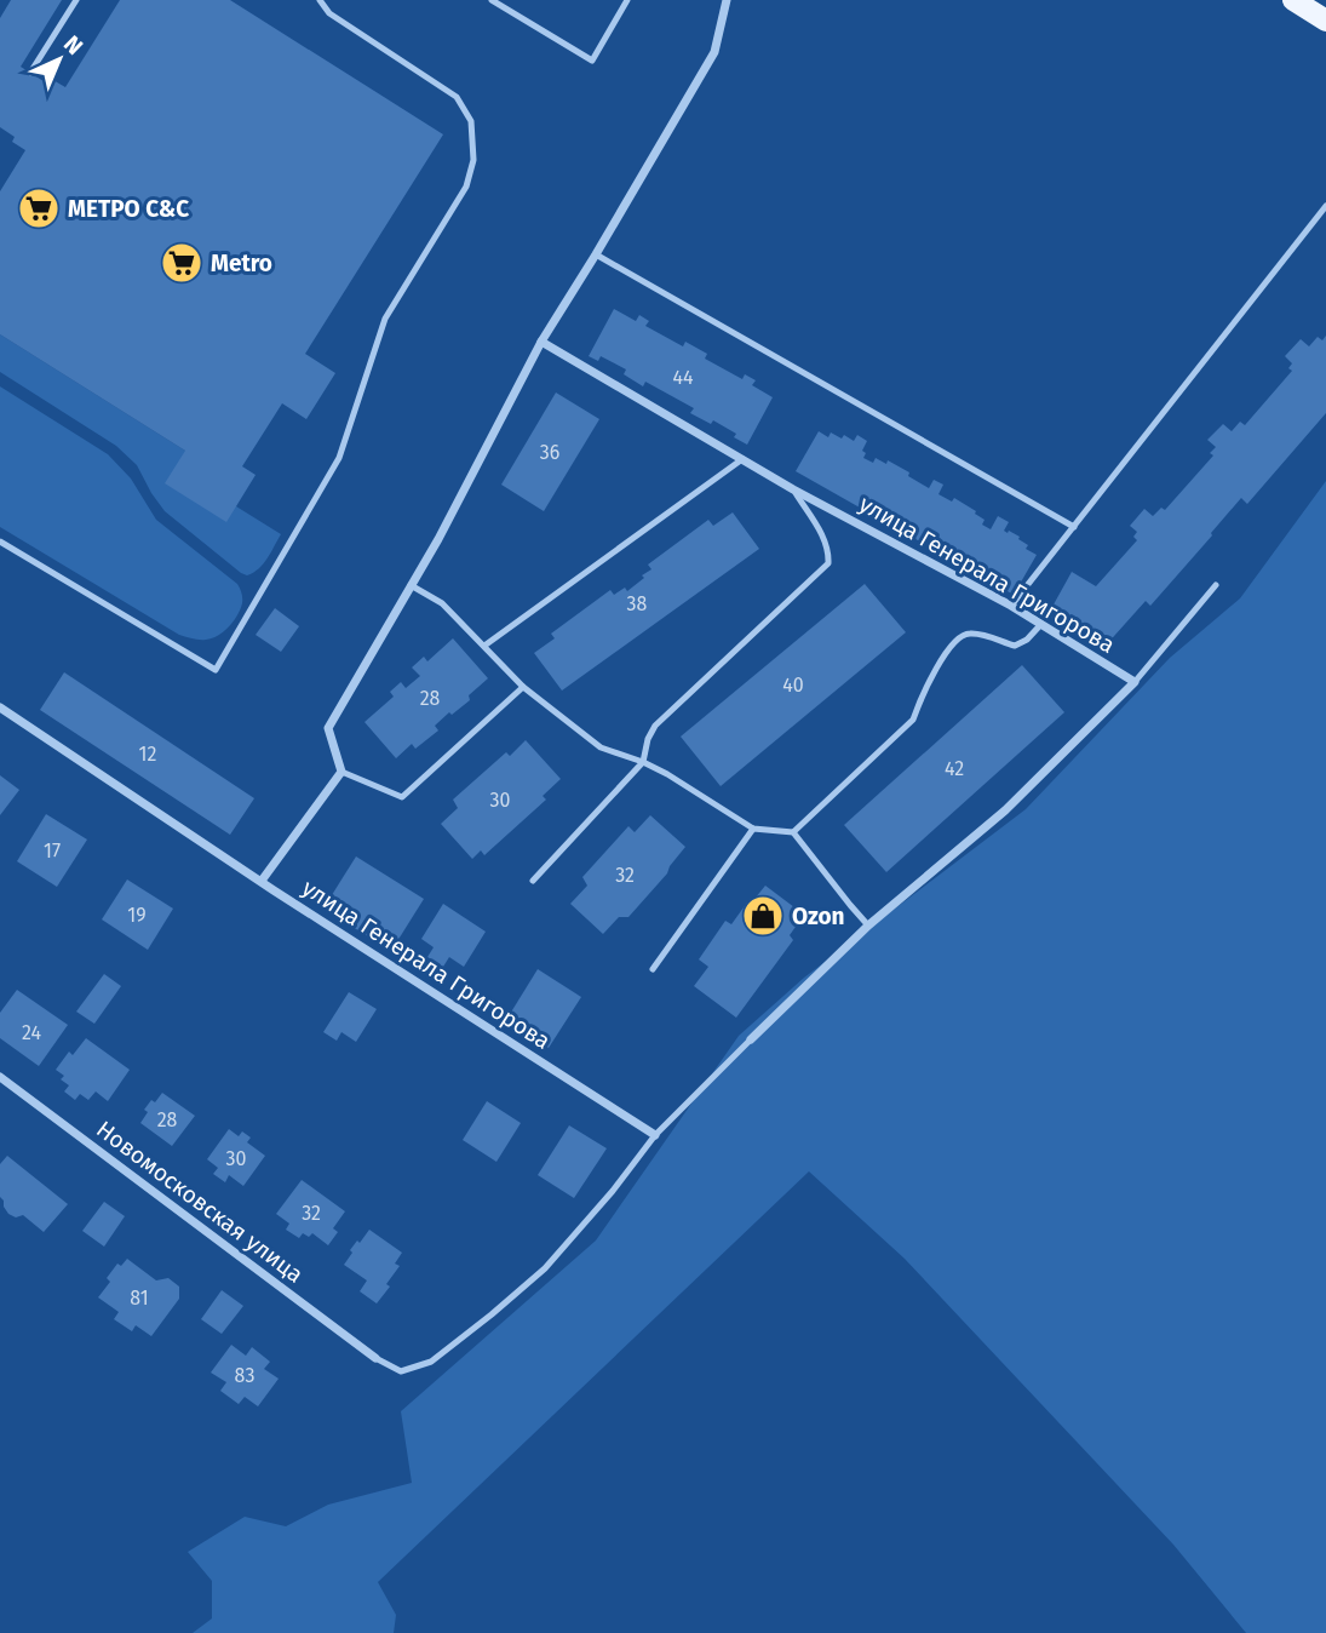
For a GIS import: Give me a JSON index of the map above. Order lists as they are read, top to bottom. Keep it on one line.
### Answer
{"streets":{"street":["улица Генерала Григорова","Новомосковская улица"]},"places":{"supermarket":["МЕТРО С&С","Metro"],"shop":["Ozon"]},"house_numbers":["44","36","38","40","28","12","42","30","17","32","19","24","28","30","32","81","83"],"north":"top right"}
